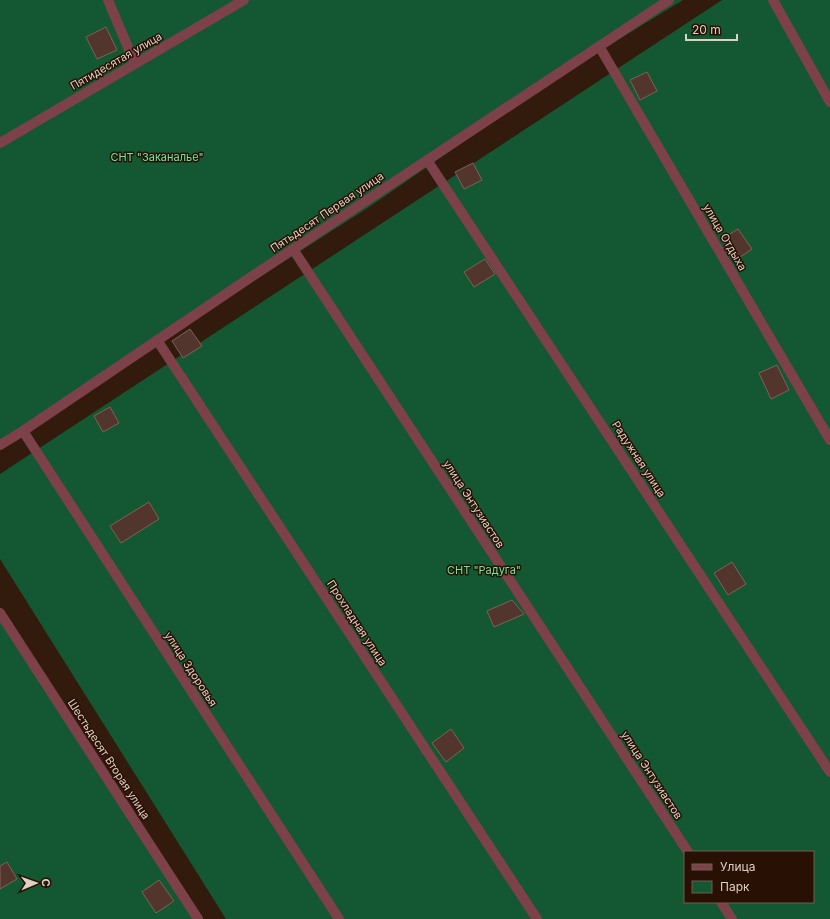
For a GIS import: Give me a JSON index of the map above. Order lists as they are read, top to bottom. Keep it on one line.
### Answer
{"streets":{"street":["Пятидесятая улица","Пятьдесят Первая улица","улица Отдыха","Радужная улица","улица Энтузиастов","Прохладная улица","улица Здоровья","Шестьдесят Вторая улица"]},"crossings":[["Пятьдесят Первая улица","улица Отдыха"],["Пятьдесят Первая улица","Радужная улица"],["Пятьдесят Первая улица","улица Энтузиастов"],["Пятьдесят Первая улица","Прохладная улица"],["Пятьдесят Первая улица","улица Здоровья"]],"parks":["СНТ \"Заканалье\"","СНТ \"Радуга\""],"legend":["Улица","Парк"],"scale_bar":"20 m","north":"right"}
